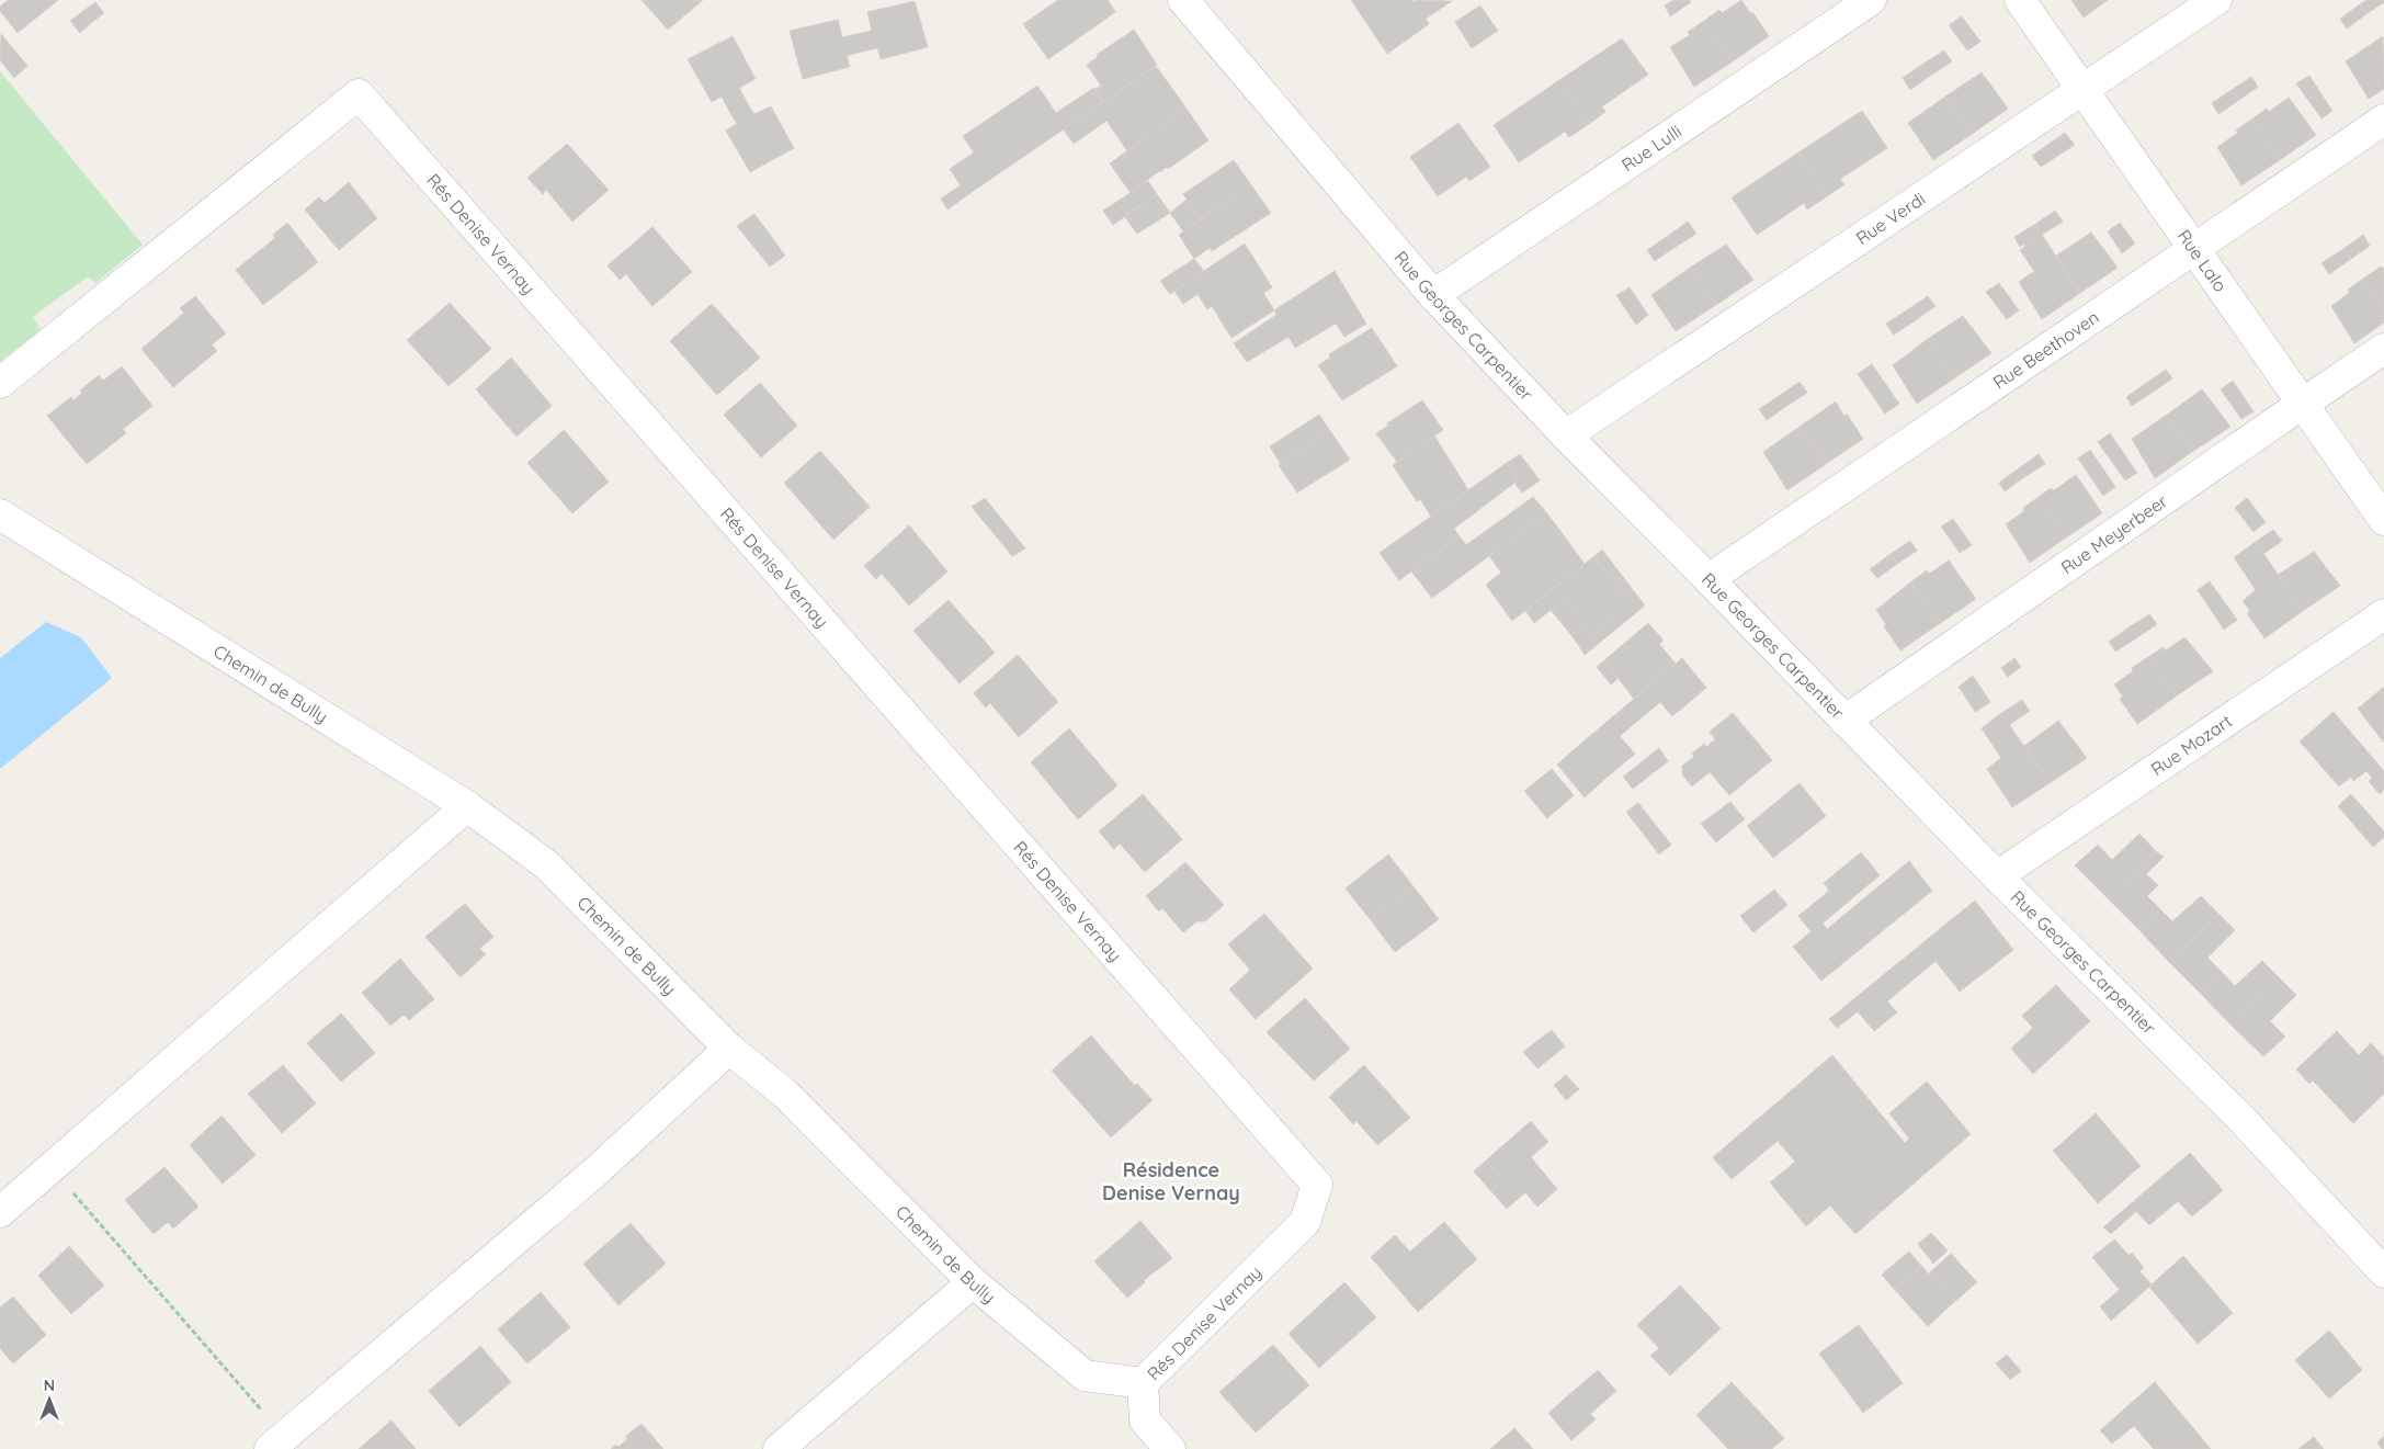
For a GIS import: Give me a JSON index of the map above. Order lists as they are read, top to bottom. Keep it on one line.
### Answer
{"streets":{"street":["Rue Lulli","Rue Verdi","Rés Denise Vernay","Rue Lalo","Rue Georges Carpentier","Rue Beethoven","Rue Meyerbeer","Chemin de Bully","Rue Mozart"]},"crossings":[["Rue Lulli","Rue Georges Carpentier"],["Rue Verdi","Rue Lalo"],["Rue Verdi","Rue Georges Carpentier"],["Rés Denise Vernay","Chemin de Bully"],["Rue Lalo","Rue Beethoven"],["Rue Lalo","Rue Meyerbeer"],["Rue Georges Carpentier","Rue Beethoven"],["Rue Georges Carpentier","Rue Meyerbeer"],["Rue Georges Carpentier","Rue Mozart"]],"districts":["Résidence Denise Vernay"],"north":"top"}
